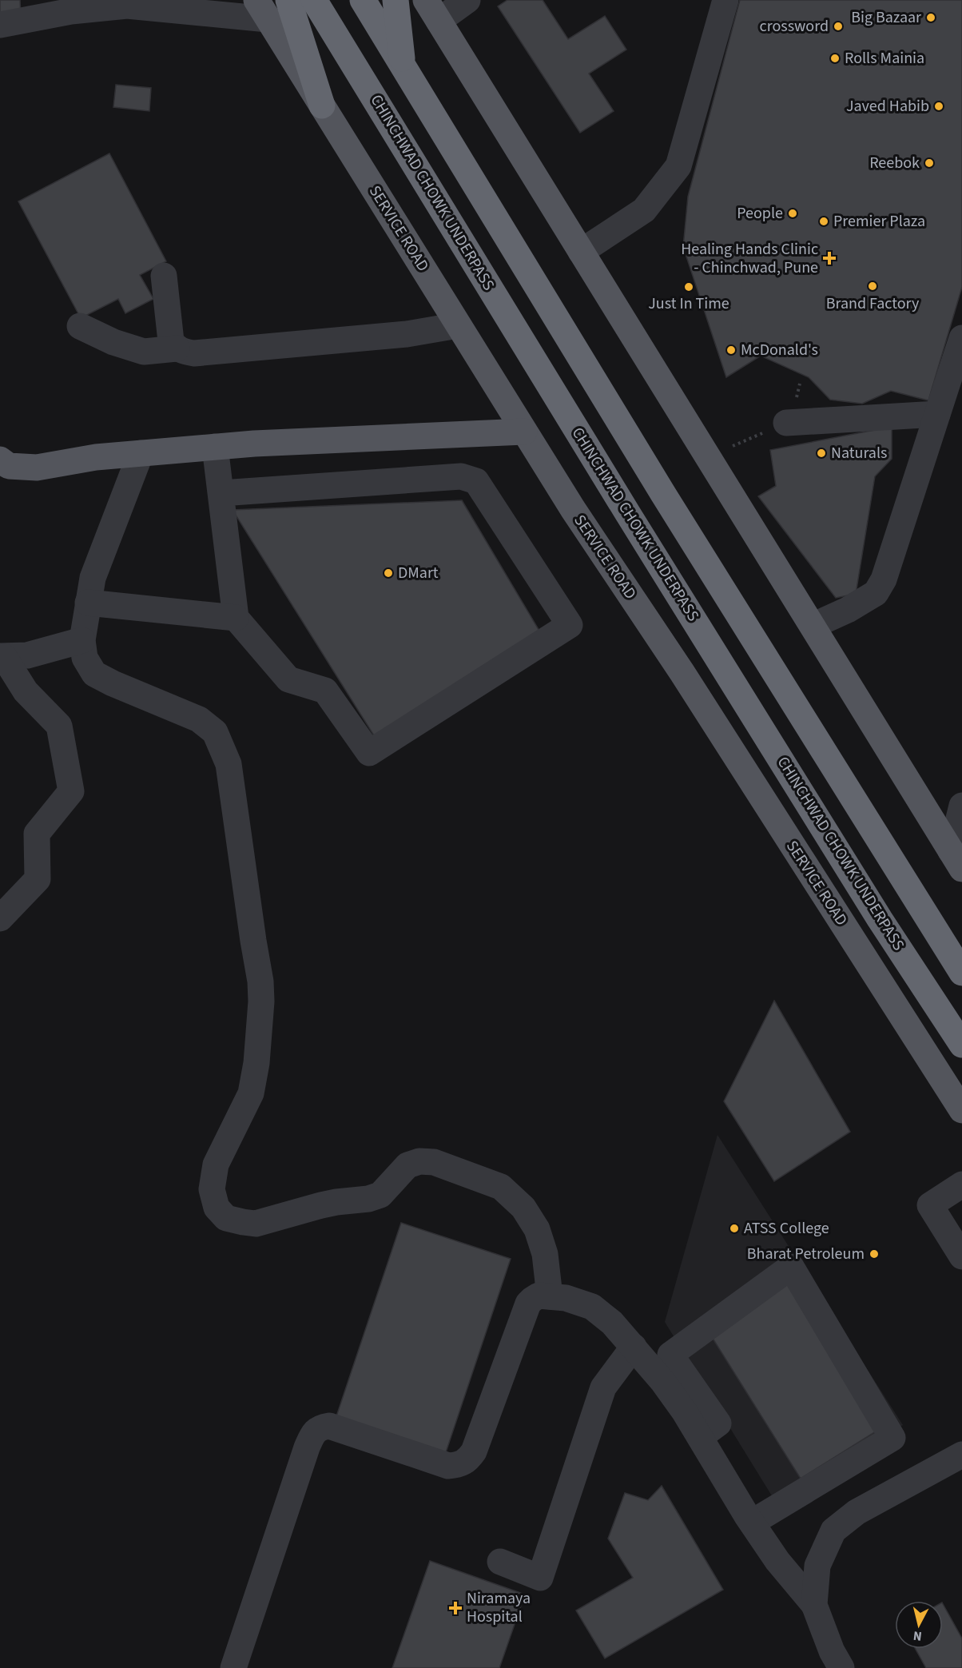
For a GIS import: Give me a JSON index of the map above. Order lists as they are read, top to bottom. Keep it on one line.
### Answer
{"streets":{"highway":["CHINCHWAD CHOWK UNDERPASS"],"main road":["SERVICE ROAD"]},"places":{"other":["Big Bazaar","crossword","Rolls Mainia","Javed Habib","Reebok","People","Premier Plaza","Brand Factory","Just In Time","McDonald's","Naturals","DMart","ATSS College","Bharat Petroleum"],"health":["Healing Hands Clinic - Chinchwad, Pune","Niramaya Hospital"]},"north":"bottom"}
